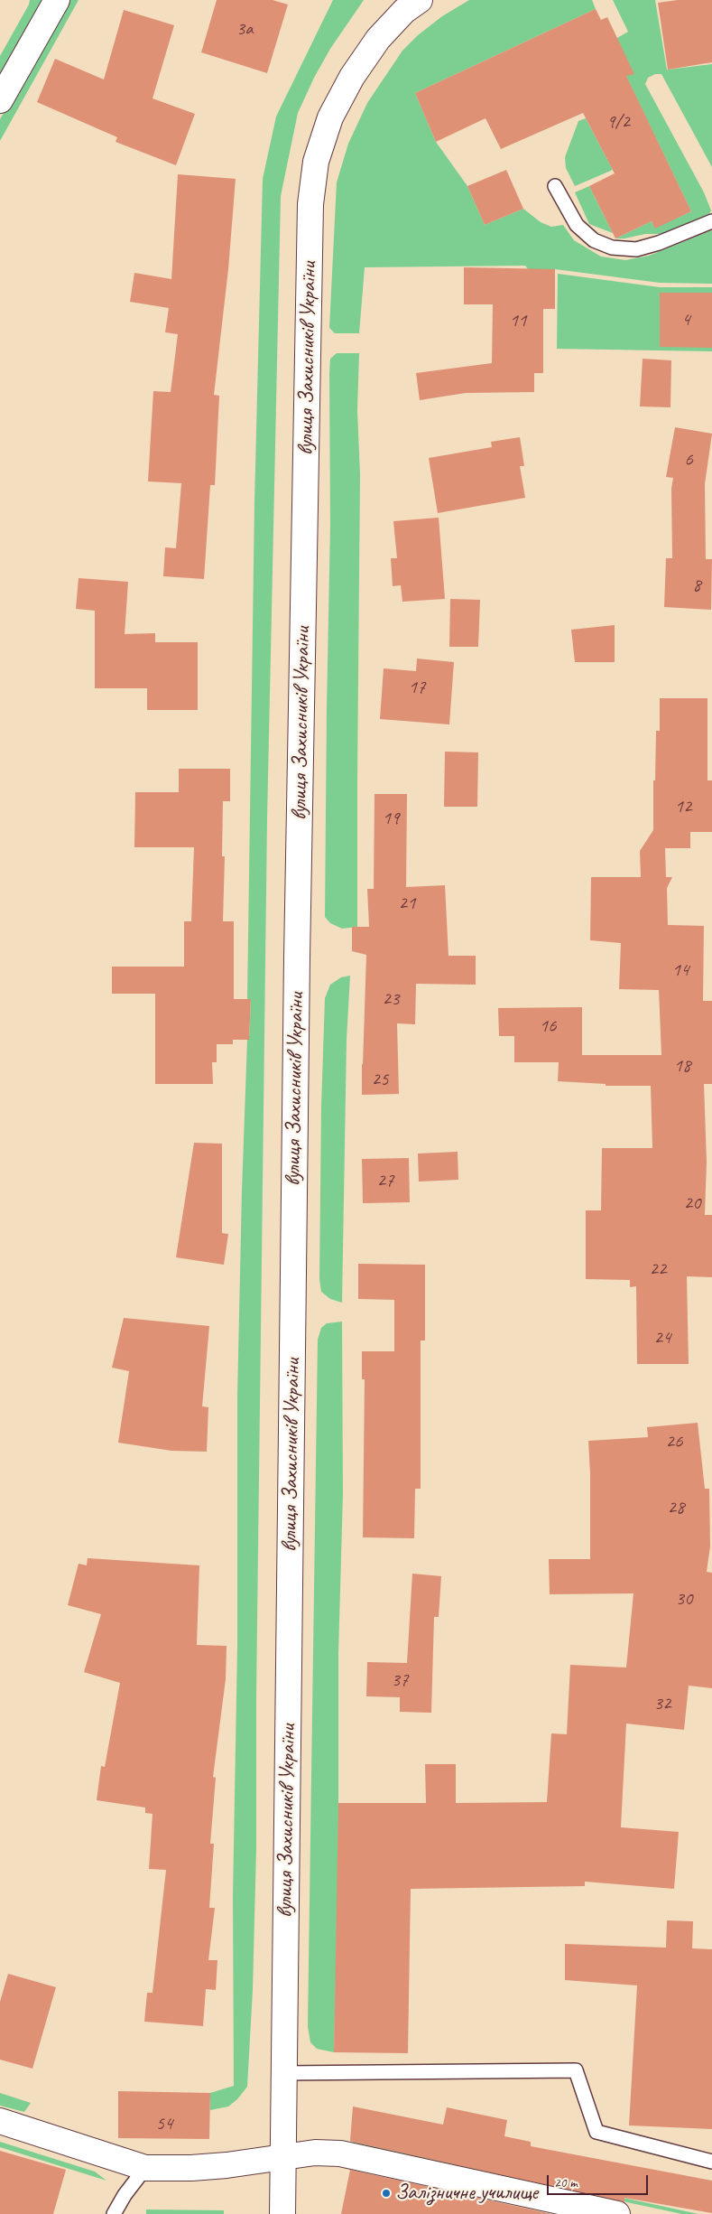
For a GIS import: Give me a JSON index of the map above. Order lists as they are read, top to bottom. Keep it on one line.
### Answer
{"streets":{"street":["вулиця Захисників України"]},"places":["Залізничне училище"],"house_numbers":["3а","9/2","4","11","6","8","17","12","19","21","14","23","16","18","25","27","20","22","24","26","28","30","37","32","54"],"scale_bar":"20 m"}
